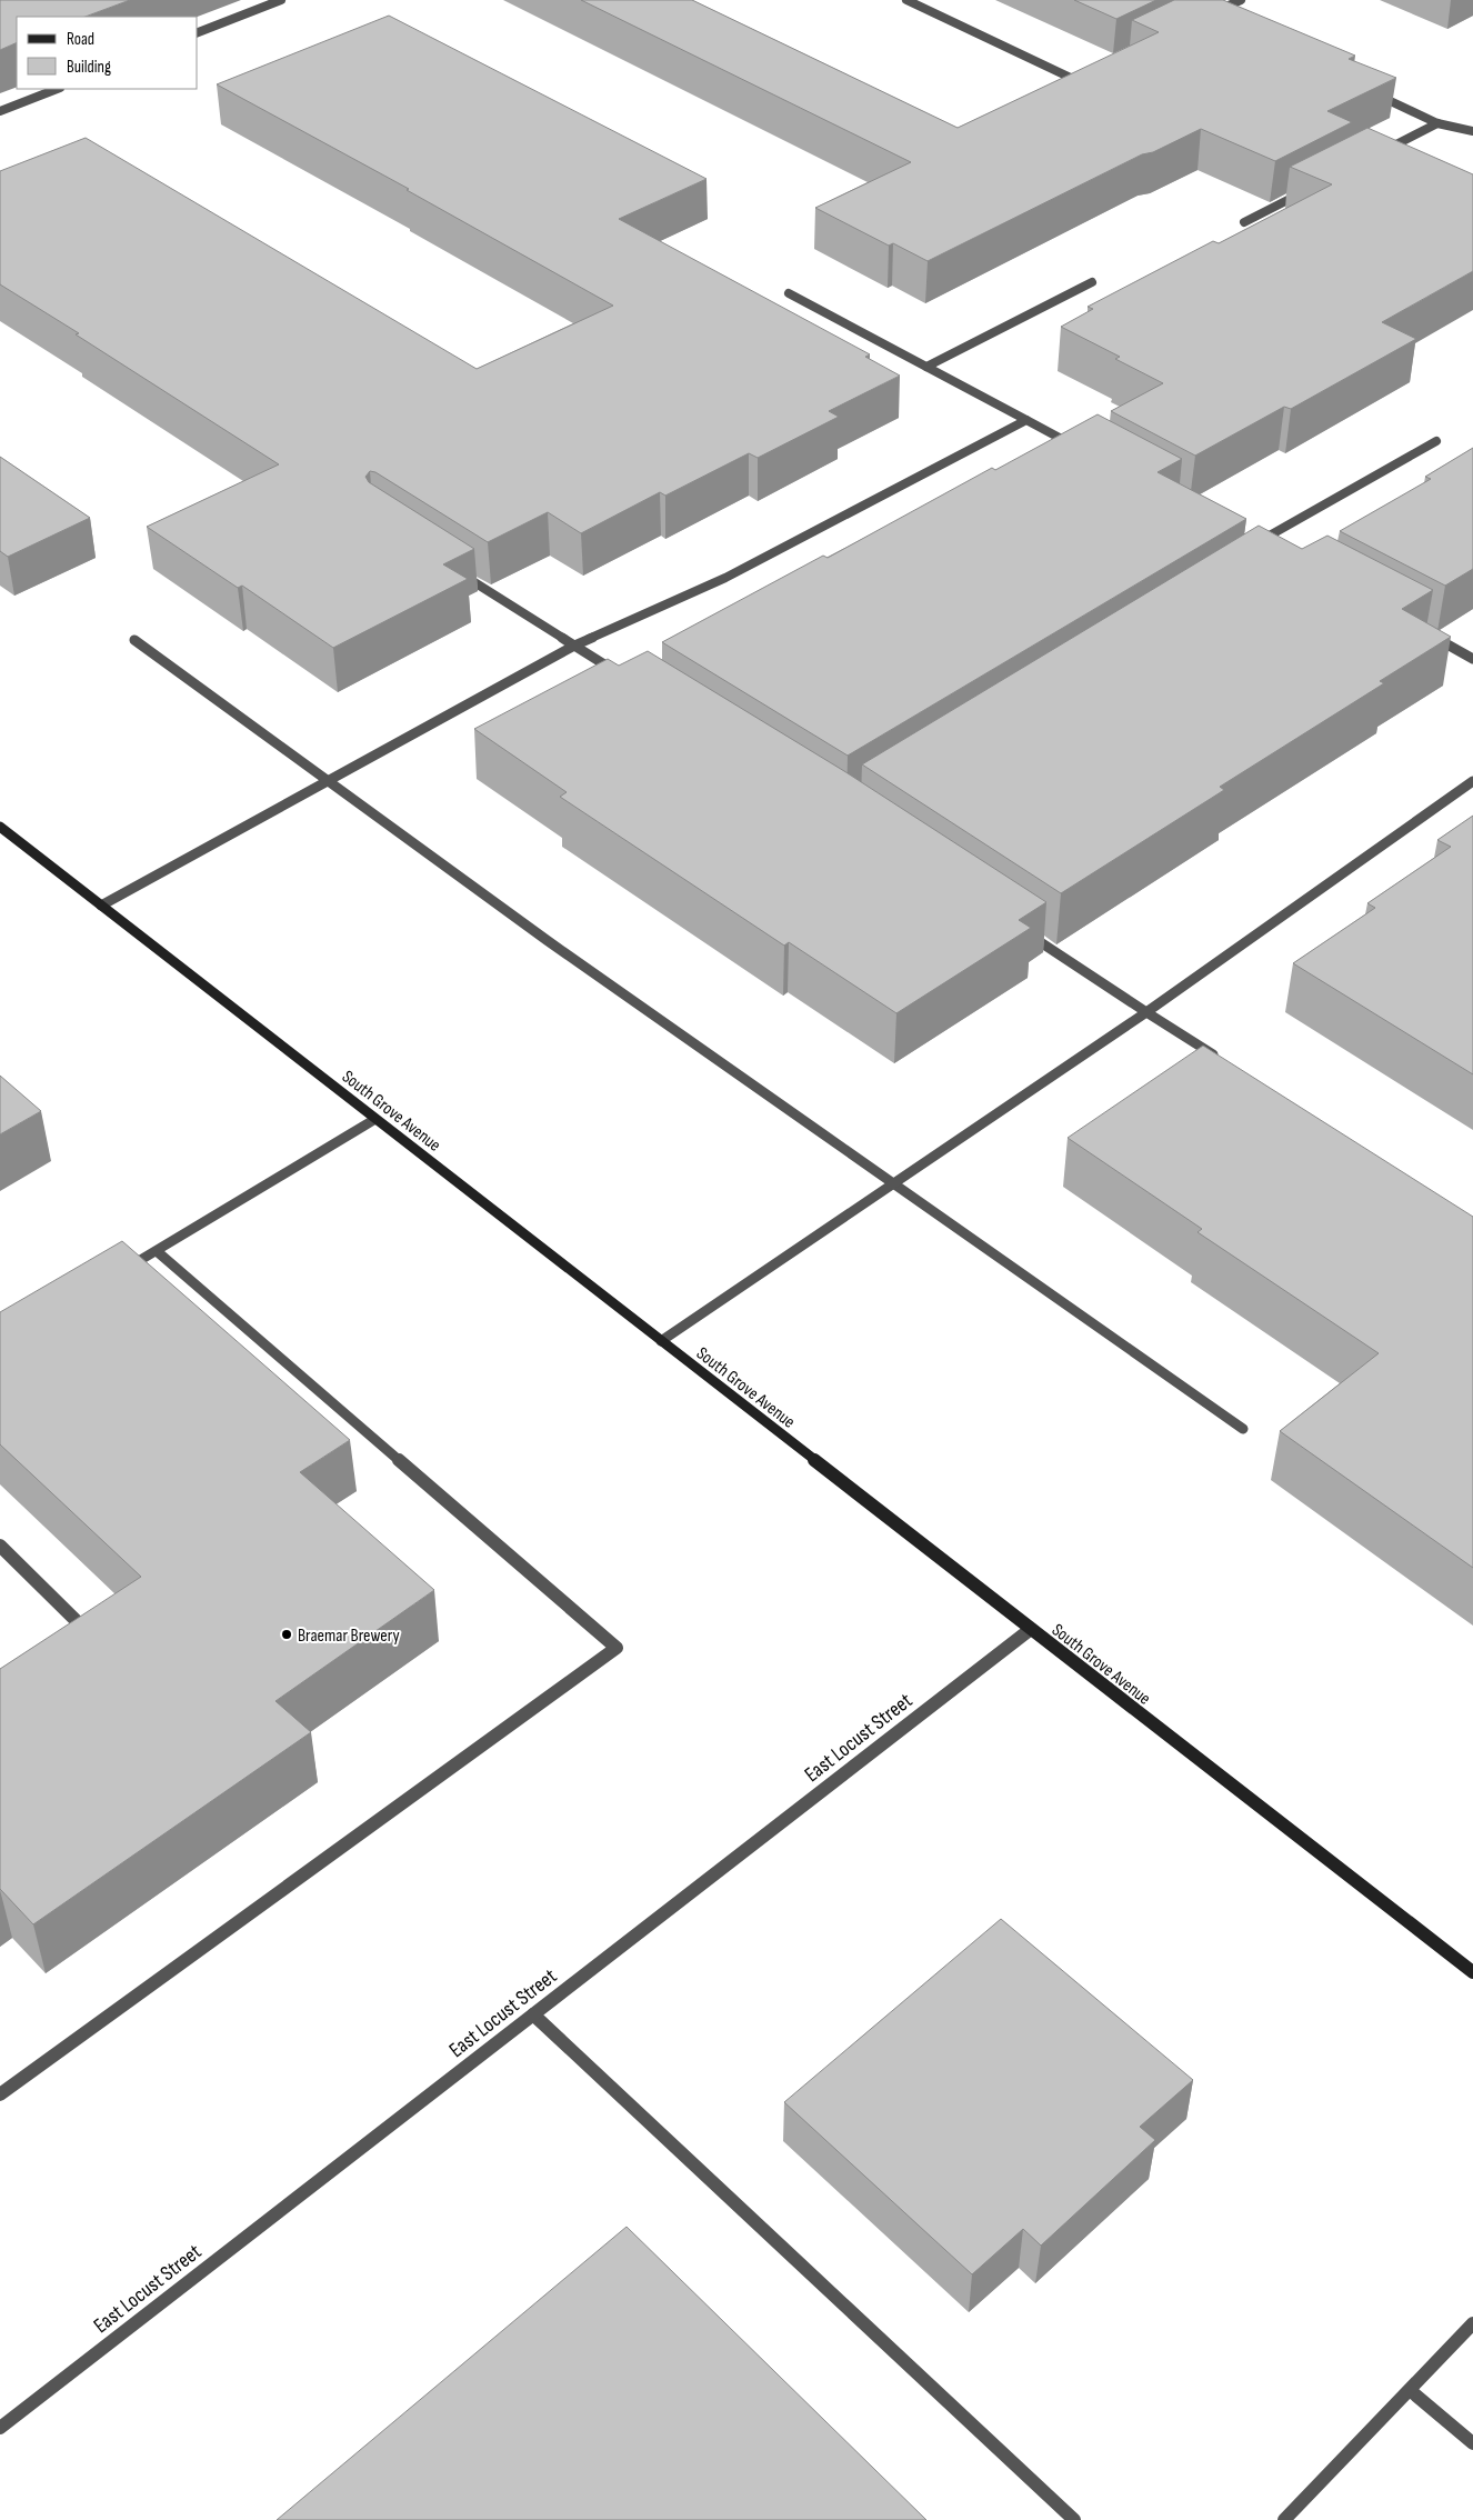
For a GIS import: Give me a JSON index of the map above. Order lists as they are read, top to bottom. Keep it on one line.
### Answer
{"streets":{"main road":["South Grove Avenue"],"street":["East Locust Street"]},"crossings":[["South Grove Avenue","East Locust Street"]],"places":["Braemar Brewery"],"legend":["Road","Building"]}
